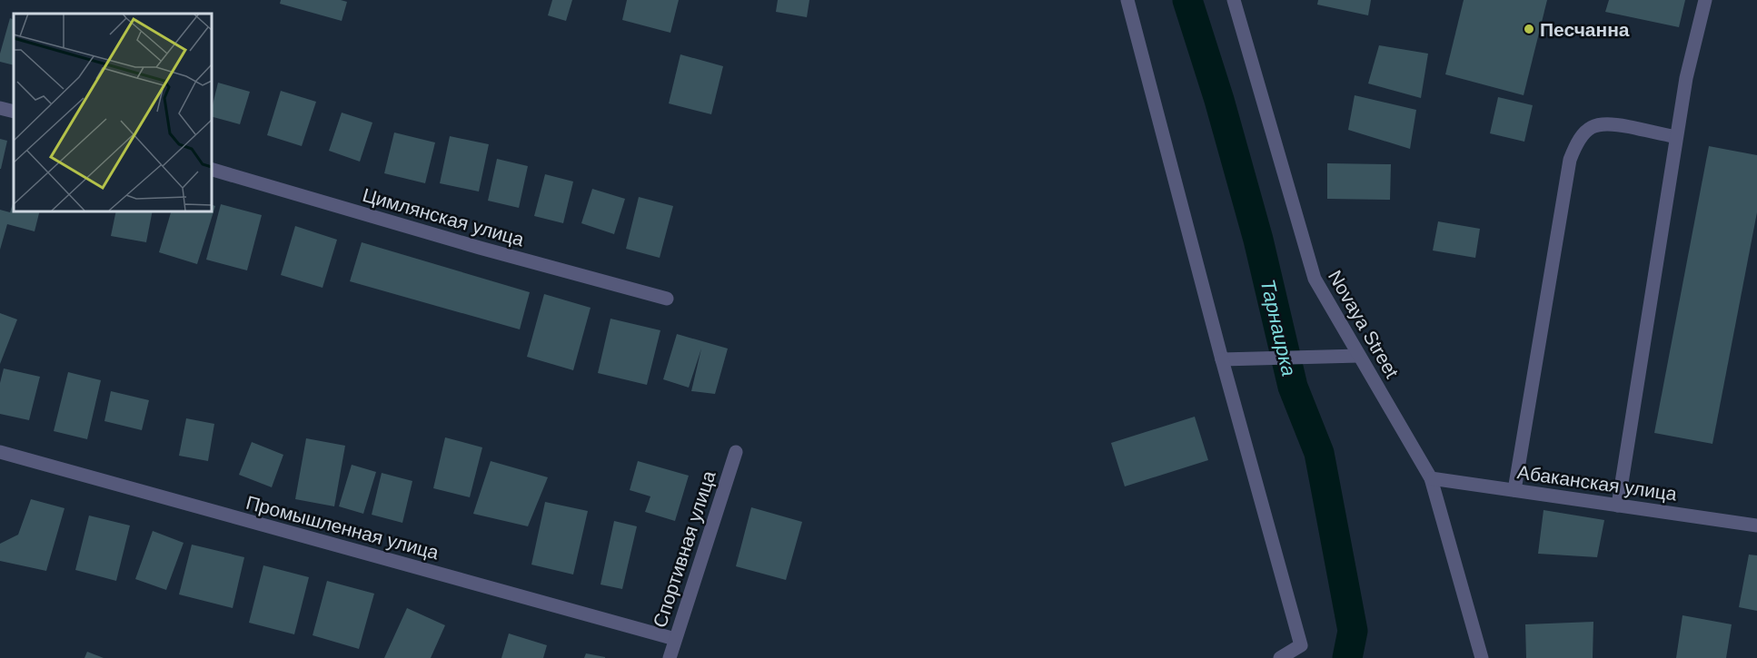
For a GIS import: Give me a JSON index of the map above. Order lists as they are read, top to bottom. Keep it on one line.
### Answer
{"streets":{"street":["Цимлянская улица","Novaya Street","Абаканская улица","Промышленная улица","Спортивная улица"]},"crossings":[["Novaya Street","Абаканская улица"],["Промышленная улица","Спортивная улица"]],"water":["Тарнаирка"],"places":["Песчанна"]}
